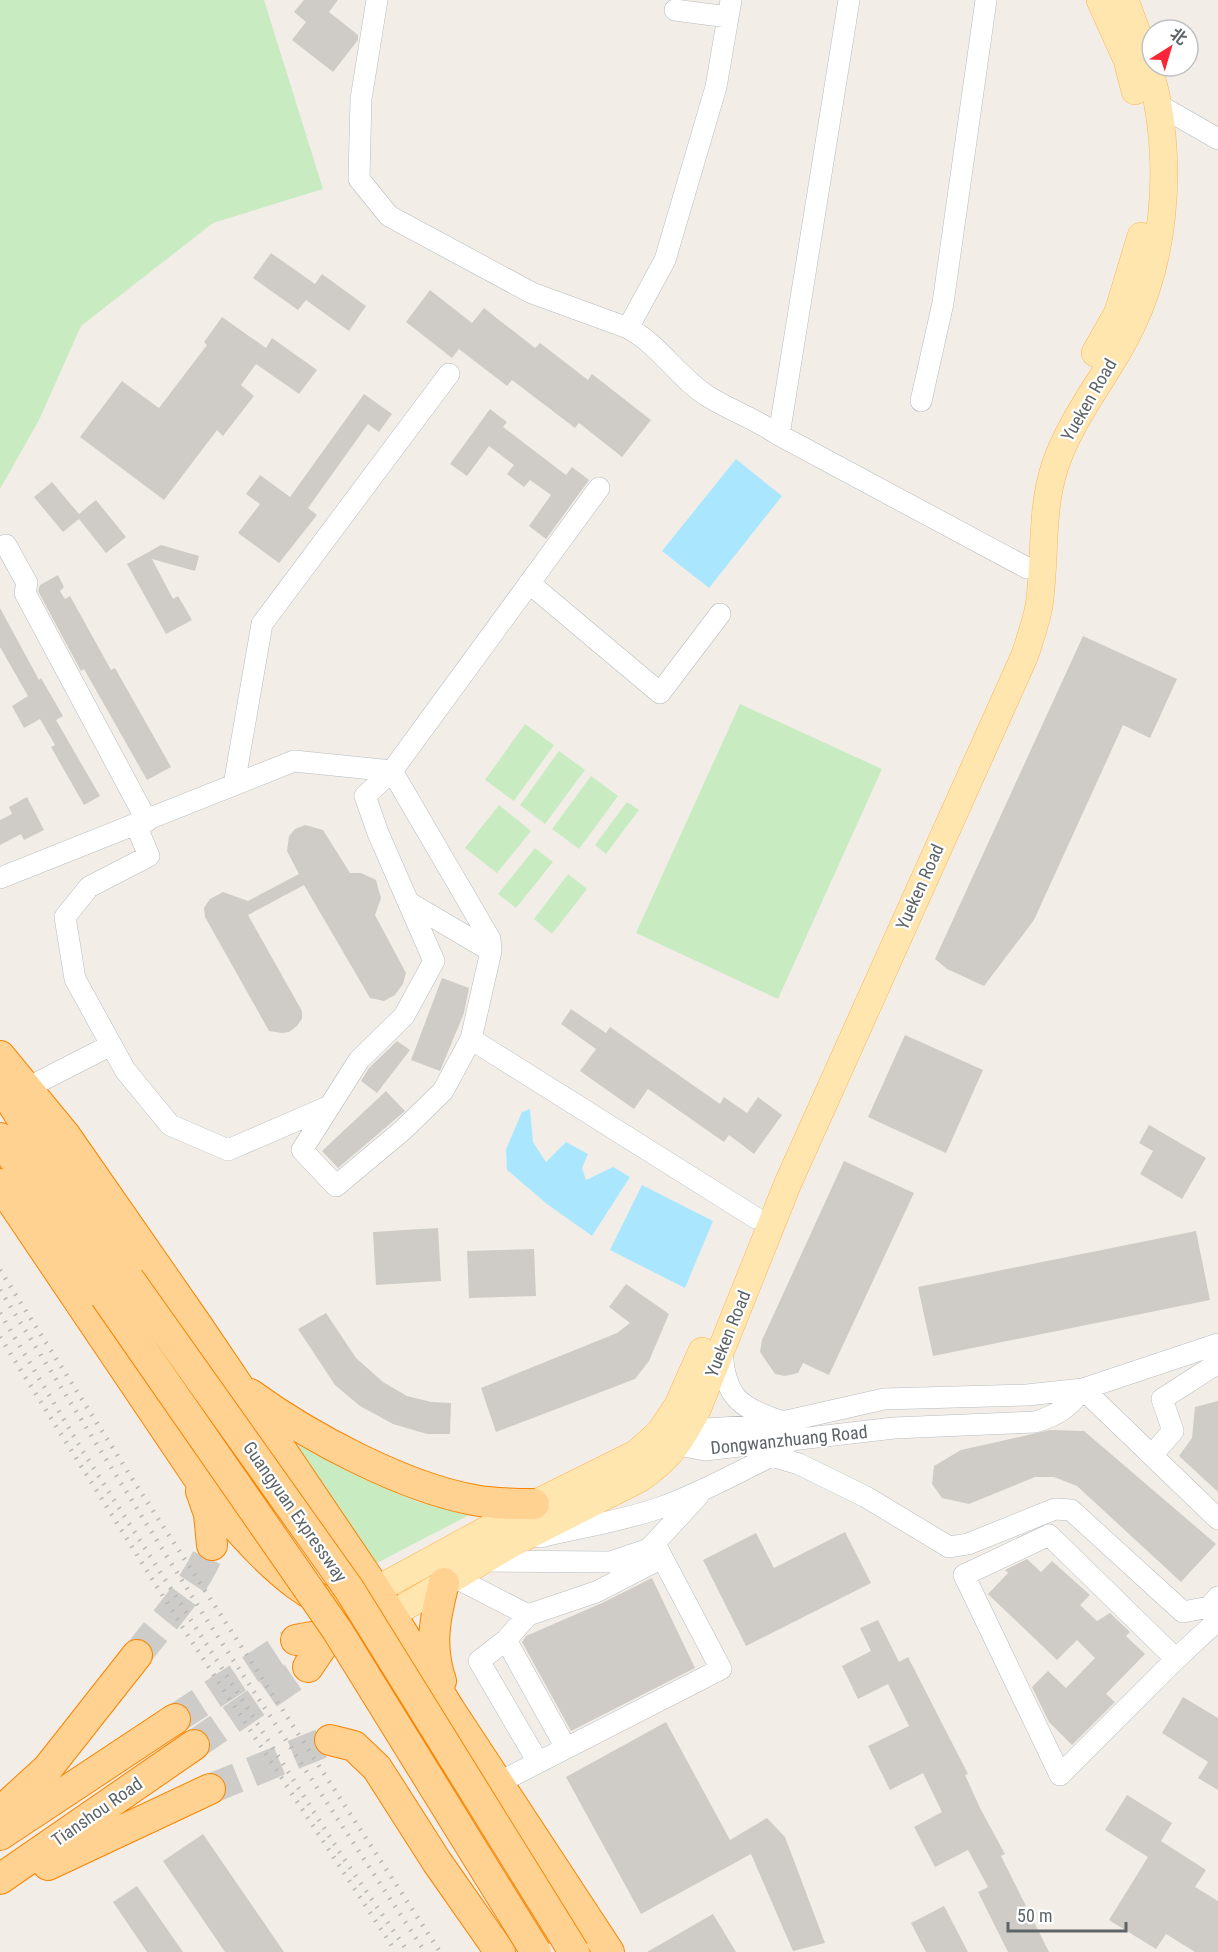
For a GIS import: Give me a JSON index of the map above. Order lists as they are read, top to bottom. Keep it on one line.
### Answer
{"streets":{"highway":["Guangyuan Expressway","Tianshou Road"],"main road":["Yueken Road"],"street":["Dongwanzhuang Road"]},"crossings":[["Yueken Road","Dongwanzhuang Road"]],"scale_bar":"50 m","north":"top right"}
